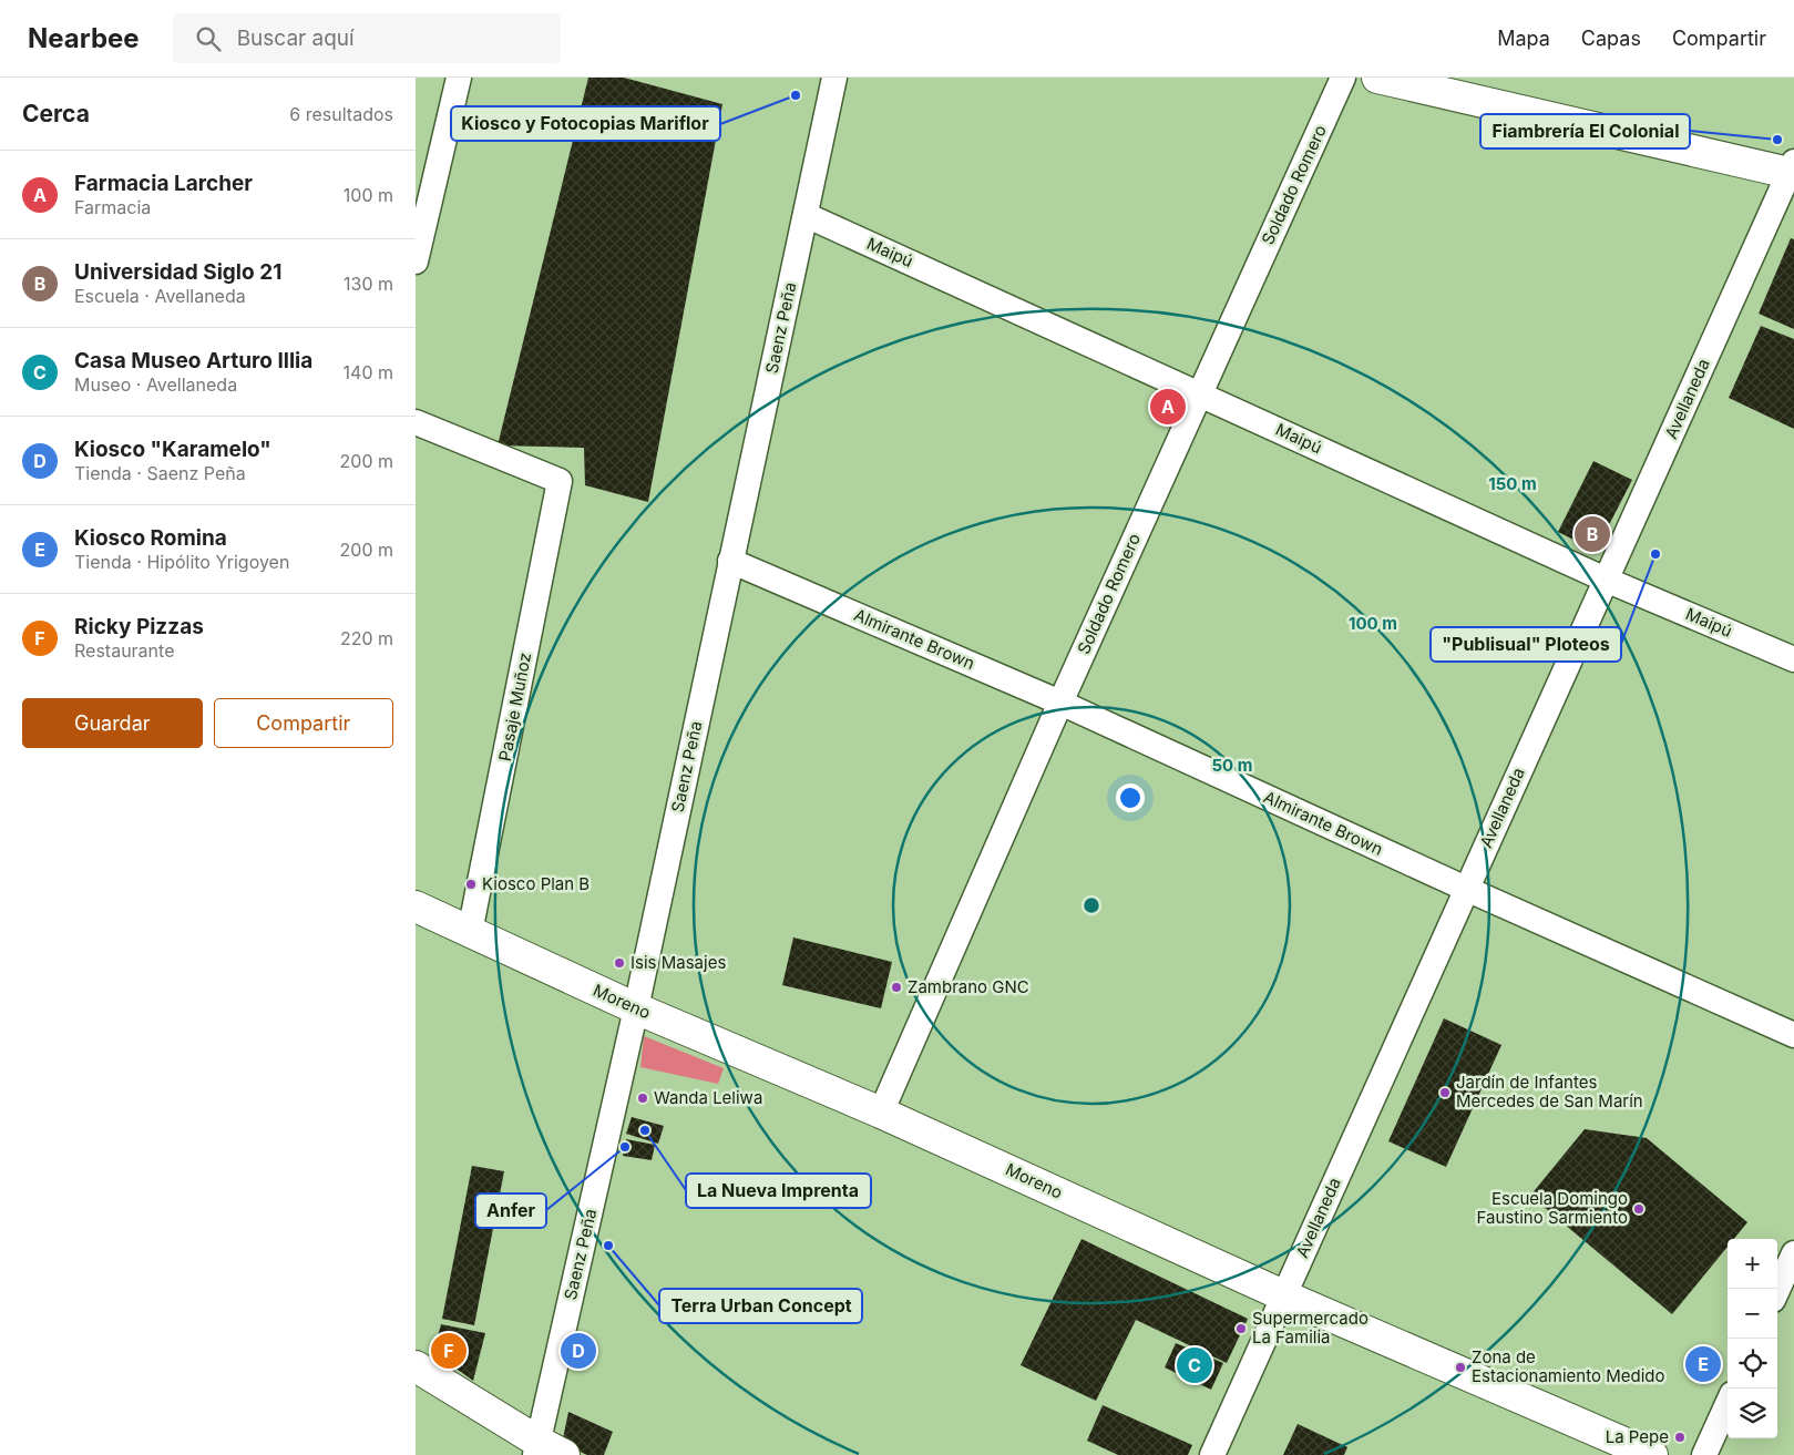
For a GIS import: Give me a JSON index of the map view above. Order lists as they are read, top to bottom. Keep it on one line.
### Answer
{"streets":{"street":["Soldado Romero","Maipú","Saenz Peña","Avellaneda","Almirante Brown","Pasaje Muñoz","Moreno"]},"crossings":[["Soldado Romero","Maipú"],["Soldado Romero","Almirante Brown"],["Soldado Romero","Moreno"],["Maipú","Saenz Peña"],["Maipú","Avellaneda"],["Saenz Peña","Almirante Brown"],["Saenz Peña","Moreno"],["Avellaneda","Almirante Brown"],["Avellaneda","Moreno"],["Pasaje Muñoz","Moreno"]],"places":["Kiosco y Fotocopias Mariflor","Fiambrería El Colonial","\"Publisual\" Ploteos","Kiosco Plan B","Isis Masajes","Zambrano GNC","Jardín de Infantes Mercedes de San Marín","Wanda Leliwa","La Nueva Imprenta","Anfer","Escuela Domingo Faustino Sarmiento","Terra Urban Concept","Supermercado La Familia","Zona de Estacionamiento Medido","La Pepe"],"page":{"header":"Nearbee","search":"Buscar aquí","nav":["Mapa","Capas","Compartir"],"heading":["Cerca","6 resultados"],"list":[{"mark":"A","name":"Farmacia Larcher","note":"Farmacia","value":"100 m"},{"mark":"B","name":"Universidad Siglo 21","note":"Escuela · Avellaneda","value":"130 m"},{"mark":"C","name":"Casa Museo Arturo Illia","note":"Museo · Avellaneda","value":"140 m"},{"mark":"D","name":"Kiosco \"Karamelo\"","note":"Tienda · Saenz Peña","value":"200 m"},{"mark":"E","name":"Kiosco Romina","note":"Tienda · Hipólito Yrigoyen","value":"200 m"},{"mark":"F","name":"Ricky Pizzas","note":"Restaurante","value":"220 m"}],"pins":["A","B","D","F","E","C"],"buttons":["Guardar","Compartir"],"map_buttons":["+","−"]},"rings":["150 m","100 m","50 m"]}
